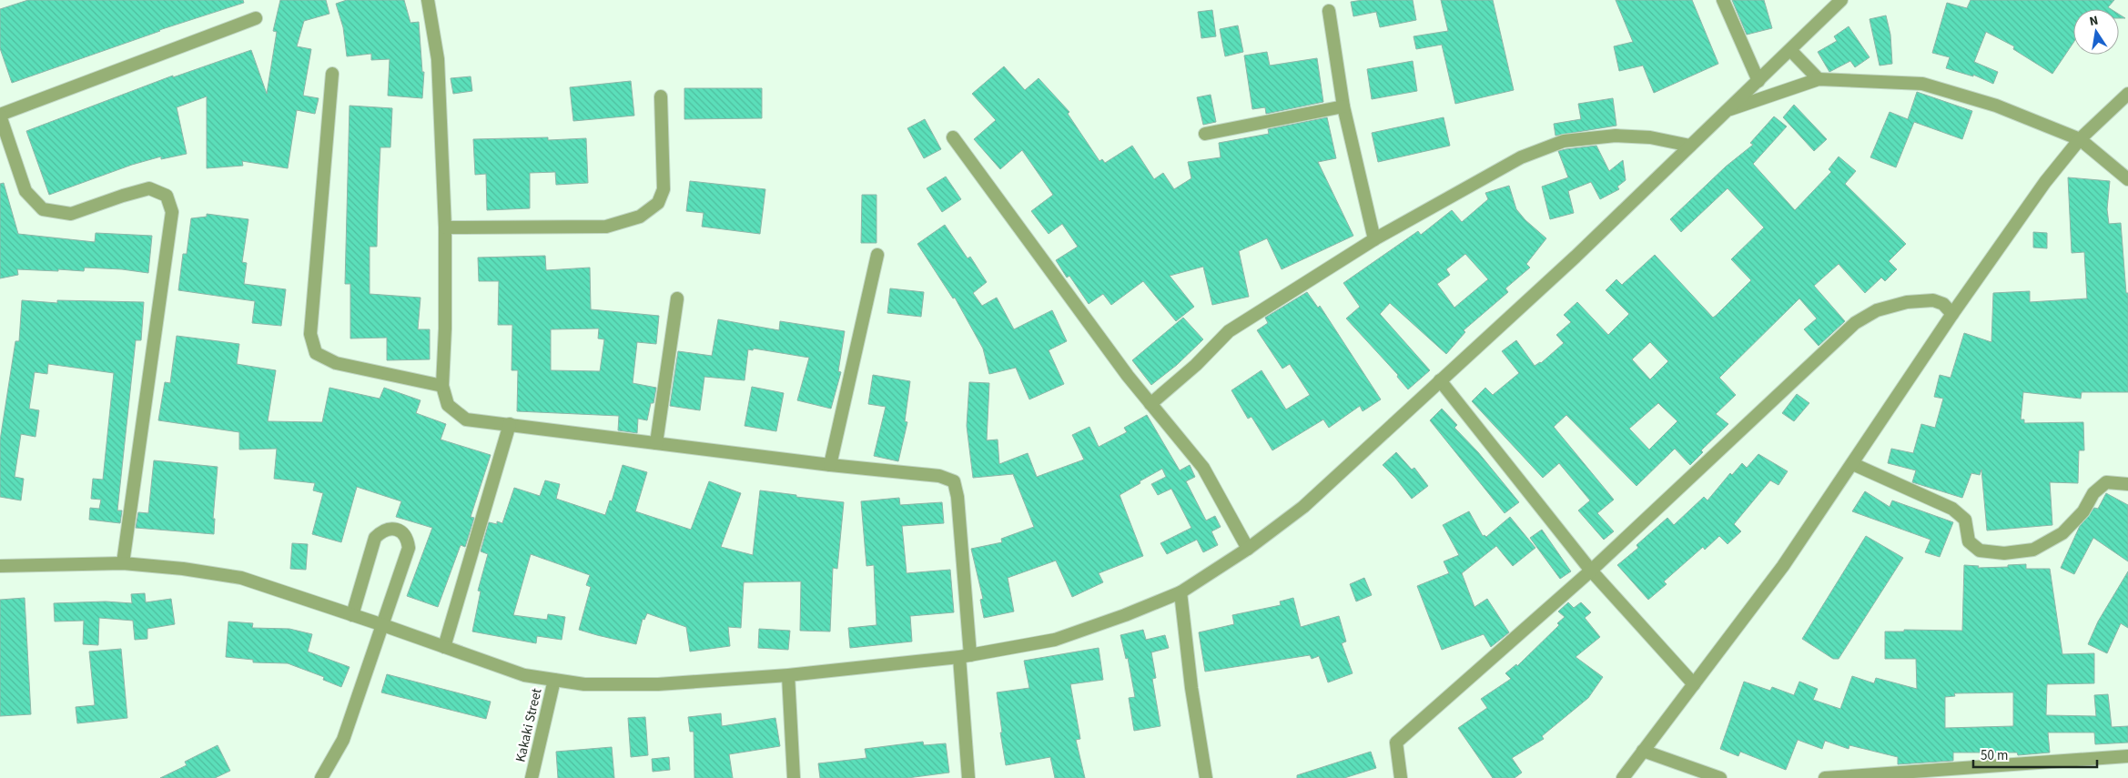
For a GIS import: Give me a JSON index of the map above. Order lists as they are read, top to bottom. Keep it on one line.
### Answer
{"streets":{"street":["Kakaki Street"]},"scale_bar":"50 m","north":"top"}
